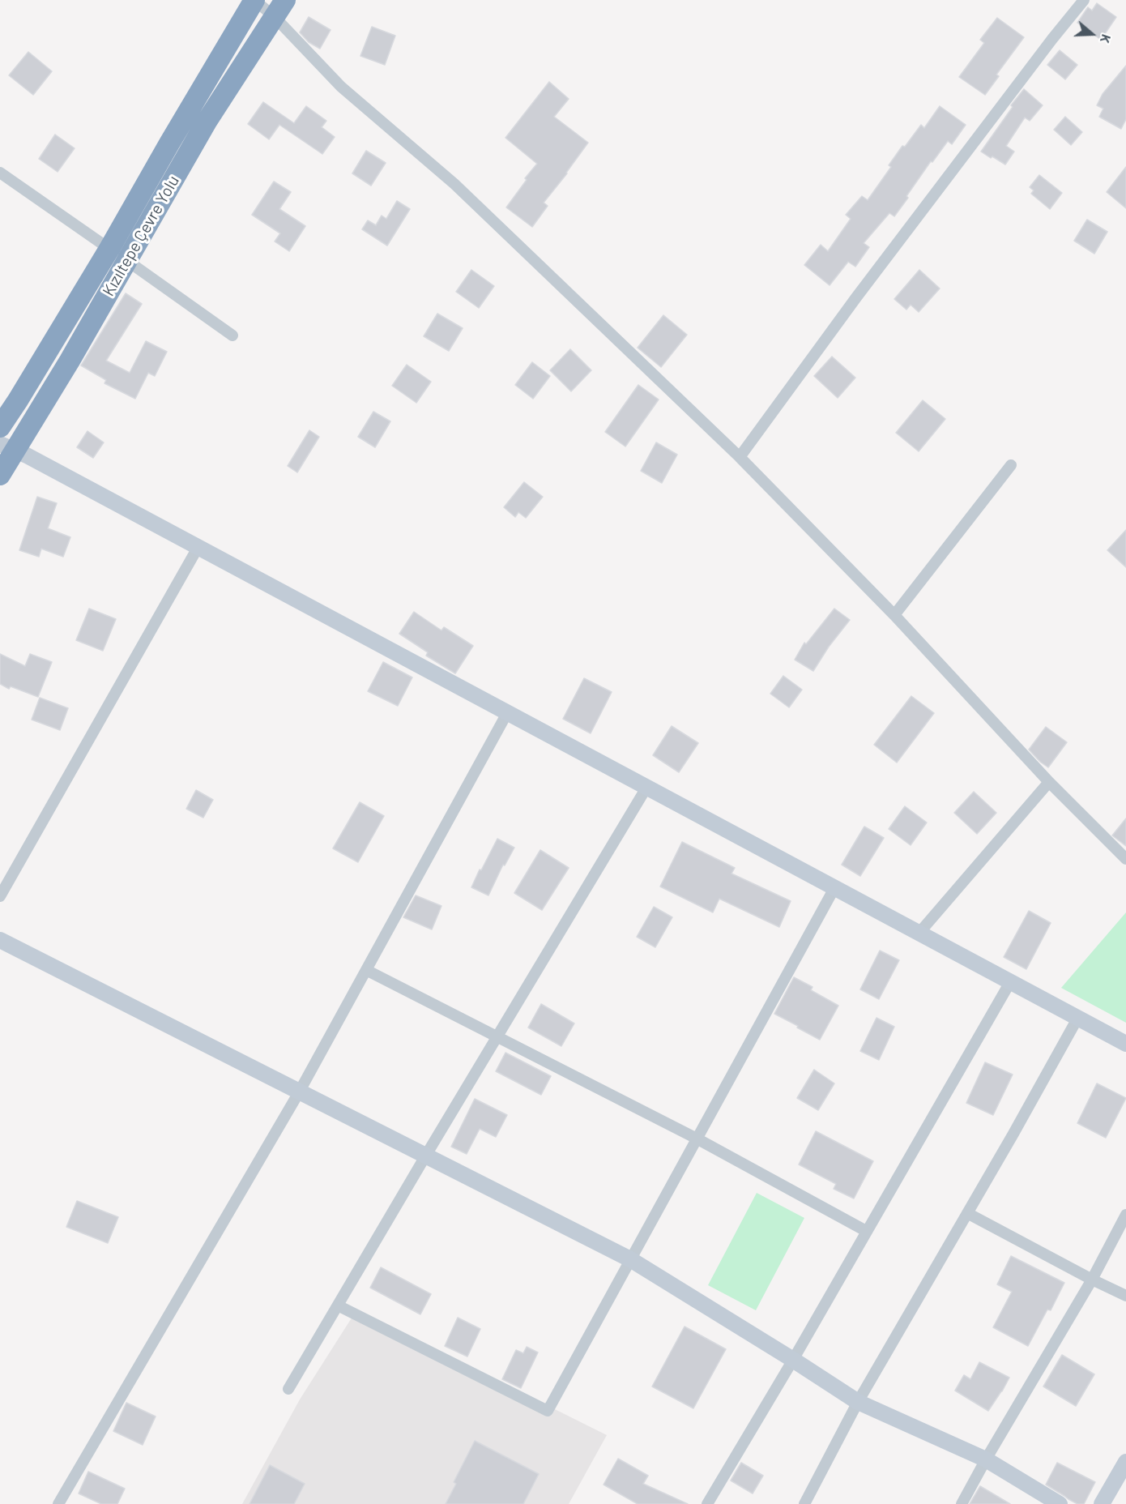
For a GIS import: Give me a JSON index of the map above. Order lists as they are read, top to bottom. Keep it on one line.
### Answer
{"streets":{"highway":["Kızıltepe Çevre Yolu"]},"north":"right"}
